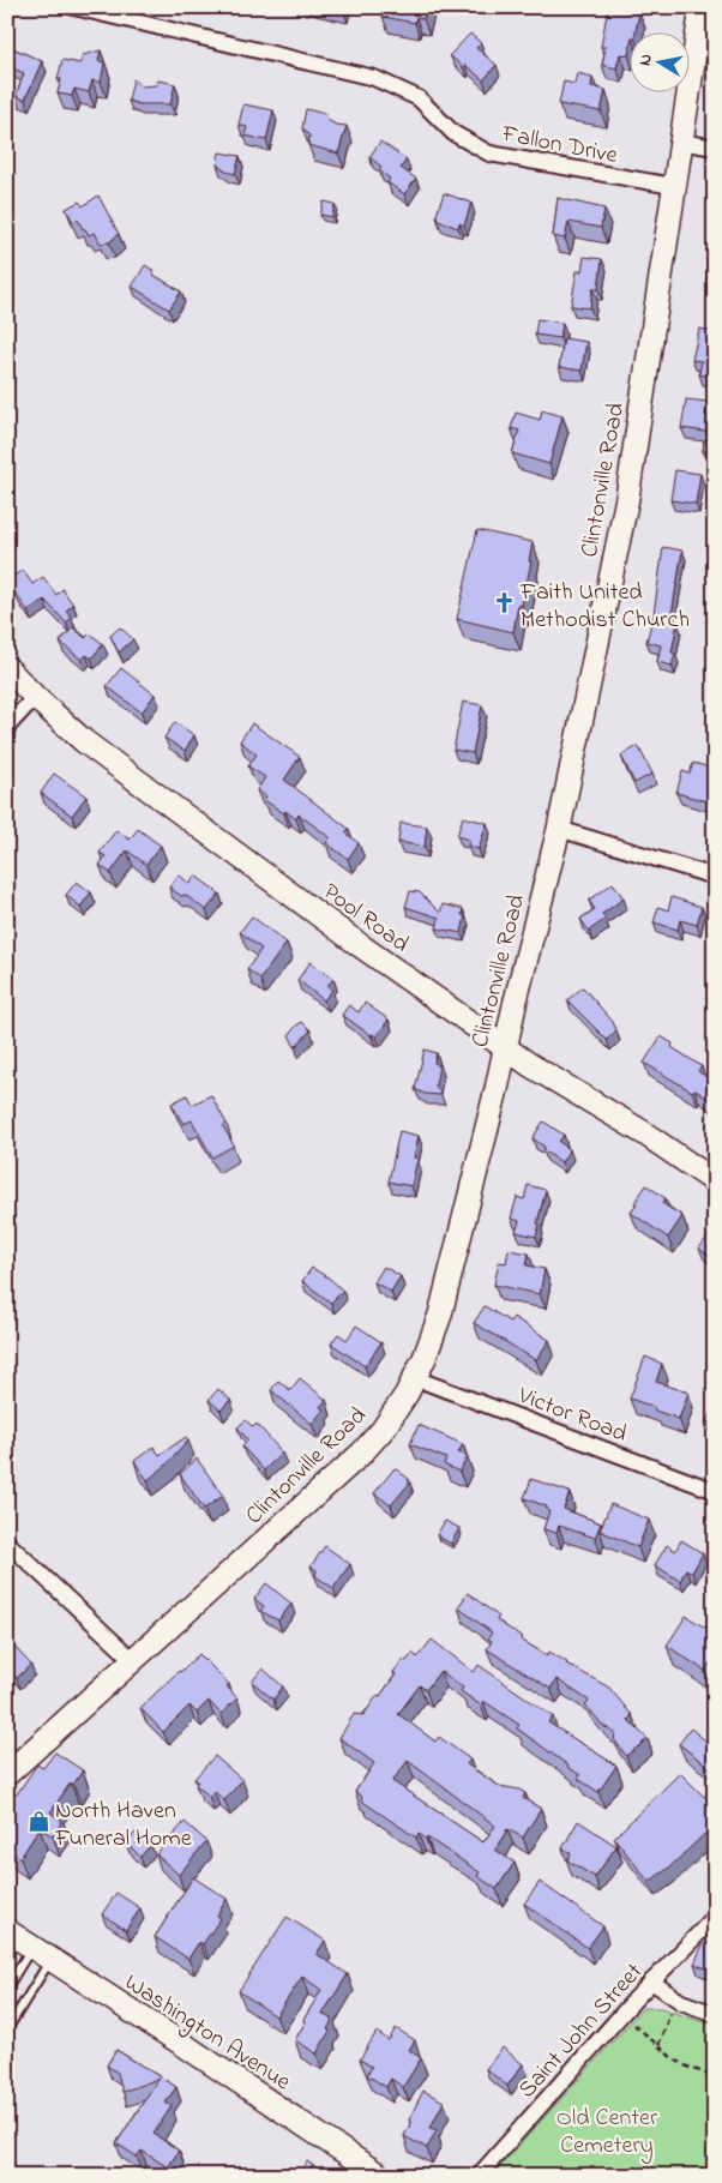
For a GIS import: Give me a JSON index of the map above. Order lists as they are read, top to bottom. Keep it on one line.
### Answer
{"streets":{"main road":["Clintonville Road","Pool Road","Washington Avenue"],"street":["Fallon Drive","Victor Road","Saint John Street"]},"crossings":[["Fallon Drive","Clintonville Road"],["Clintonville Road","Pool Road"],["Clintonville Road","Victor Road"]],"parks":["Old Center Cemetery"],"places":{"church":["Faith United Methodist Church"],"shop":["North Haven Funeral Home"]},"north":"left"}
